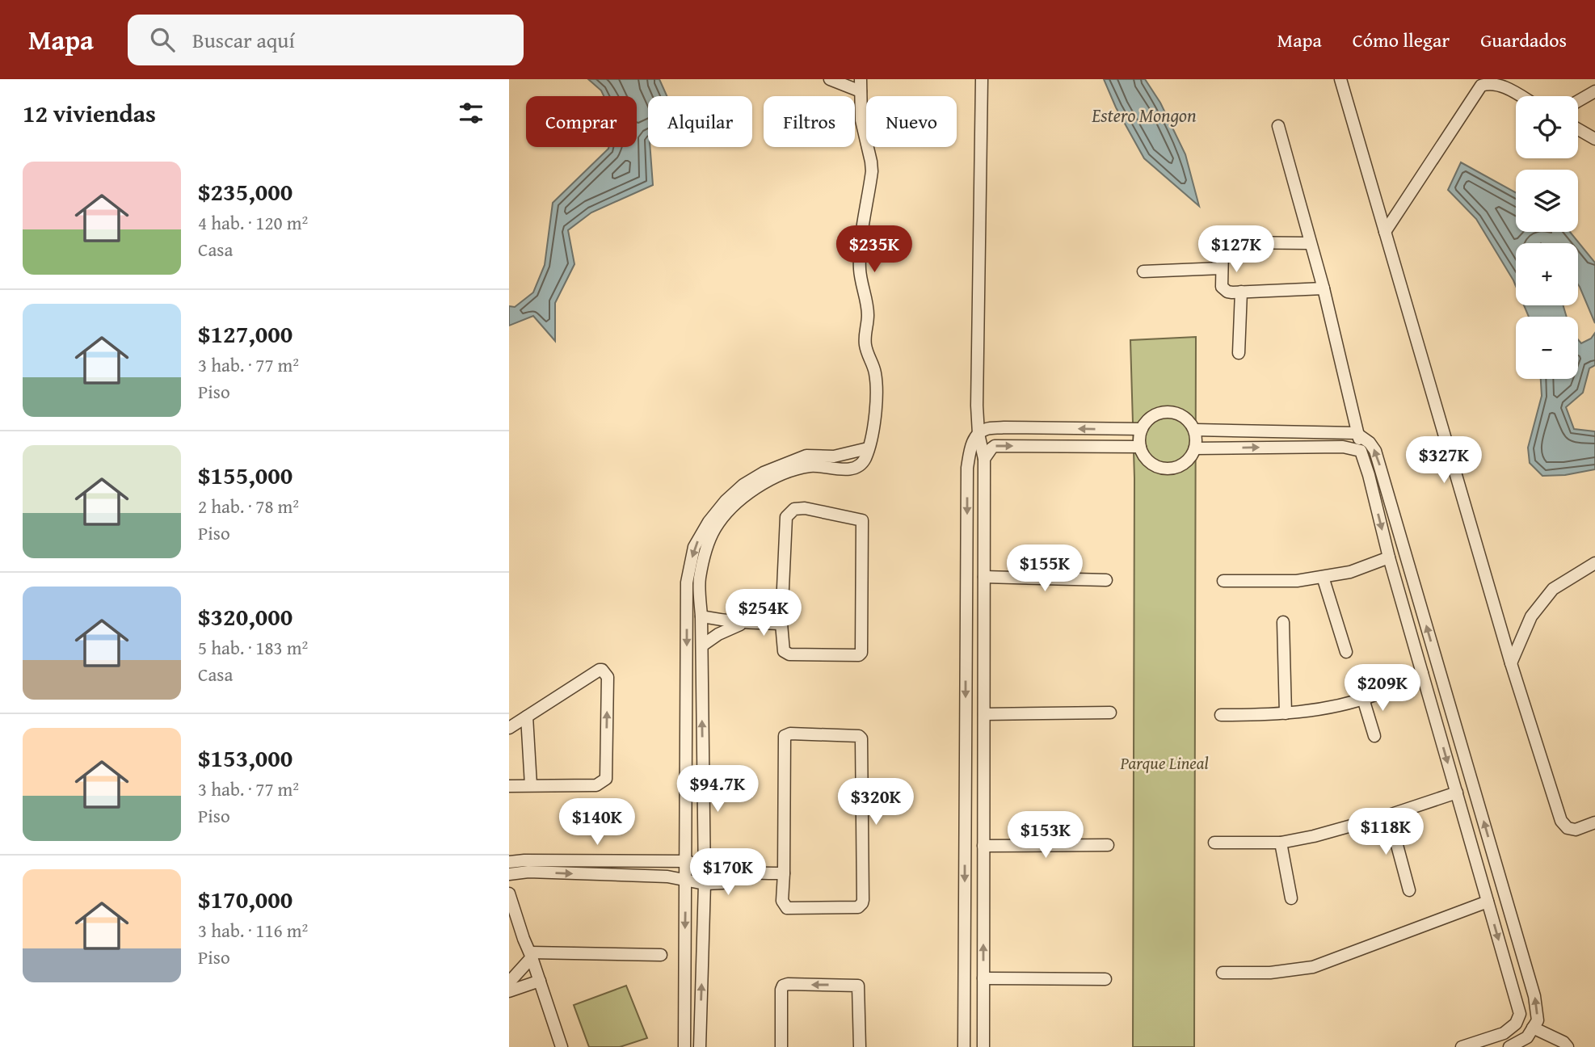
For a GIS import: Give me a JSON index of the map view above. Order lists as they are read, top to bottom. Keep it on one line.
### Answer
{"water":["Estero Mongon"],"parks":["Parque Lineal"],"page":{"header":"Mapa","search":"Buscar aquí","nav":["Mapa","Cómo llegar","Guardados"],"heading":"12 viviendas","map_buttons":["+","−"],"chip":["Comprar","Alquilar","Filtros","Nuevo"],"list":[{"name":"$235,000","note":"4 hab. · 120 m² · Casa"},{"name":"$127,000","note":"3 hab. · 77 m² · Piso"},{"name":"$155,000","note":"2 hab. · 78 m² · Piso"},{"name":"$320,000","note":"5 hab. · 183 m² · Casa"},{"name":"$153,000","note":"3 hab. · 77 m² · Piso"},{"name":"$170,000","note":"3 hab. · 116 m² · Piso"}],"price":["$235K","$127K","$327K","$155K","$254K","$209K","$94.7K","$320K","$140K","$118K","$153K","$170K"]}}
